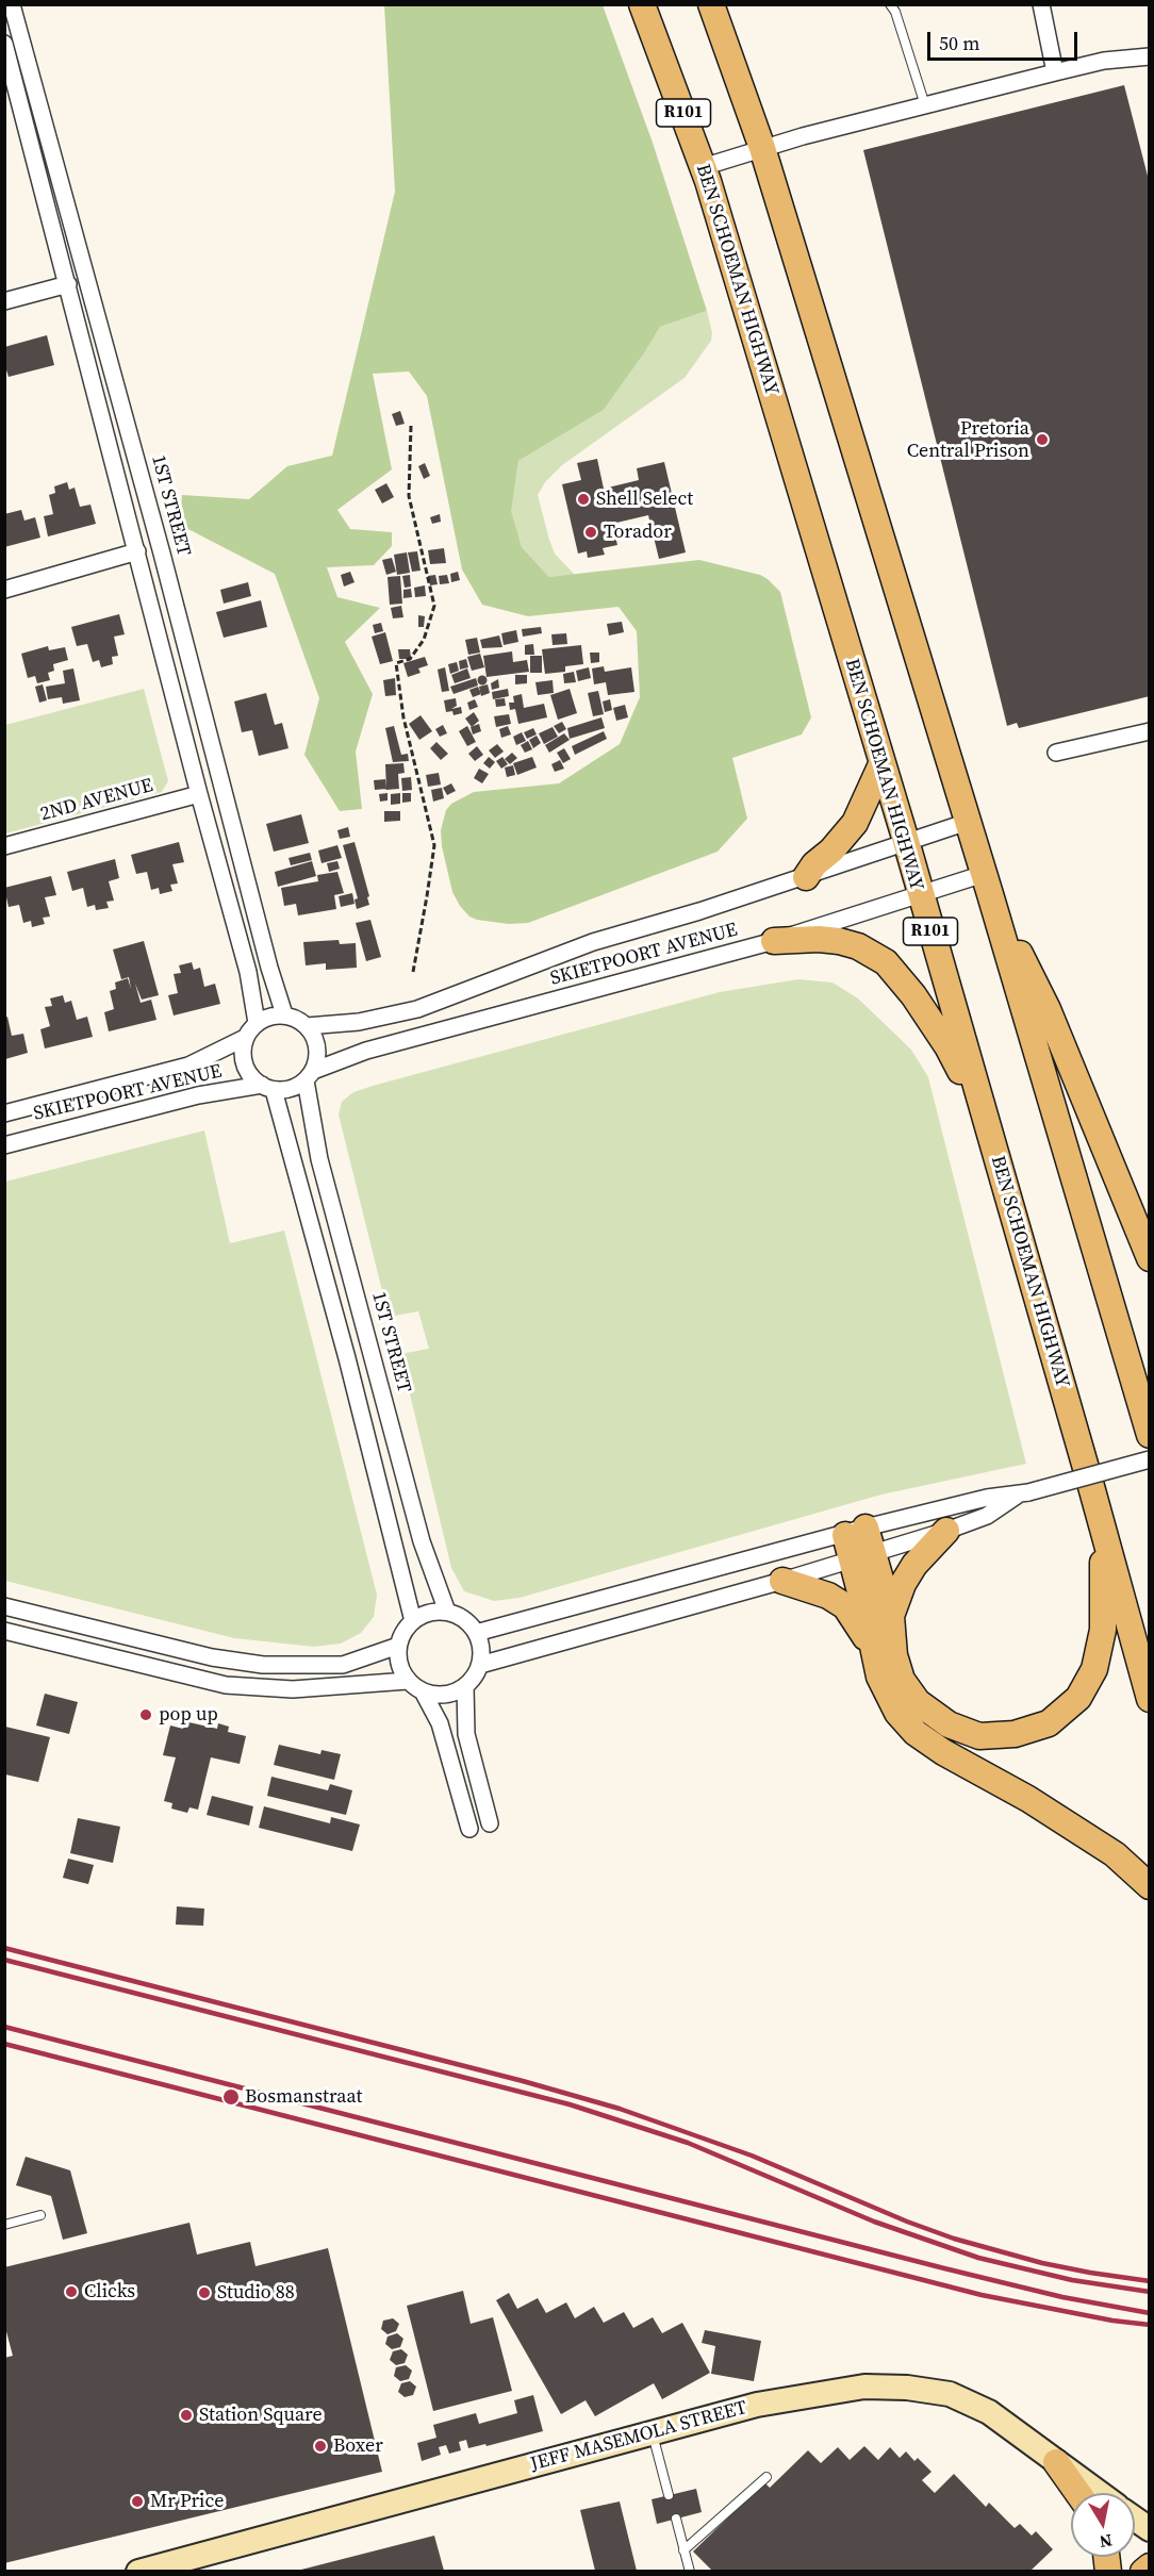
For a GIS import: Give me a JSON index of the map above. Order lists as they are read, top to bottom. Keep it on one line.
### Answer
{"streets":{"main road":["R101","BEN SCHOEMAN HIGHWAY","JEFF MASEMOLA STREET"],"street":["1ST STREET","2ND AVENUE","SKIETPOORT AVENUE"]},"crossings":[["BEN SCHOEMAN HIGHWAY","SKIETPOORT AVENUE"],["1ST STREET","SKIETPOORT AVENUE"]],"places":["Pretoria Central Prison","Shell Select","Torador","pop up","Bosmanstraat","Clicks","Studio 88","Station Square","Boxer","Mr Price"],"scale_bar":"50 m","north":"bottom"}
